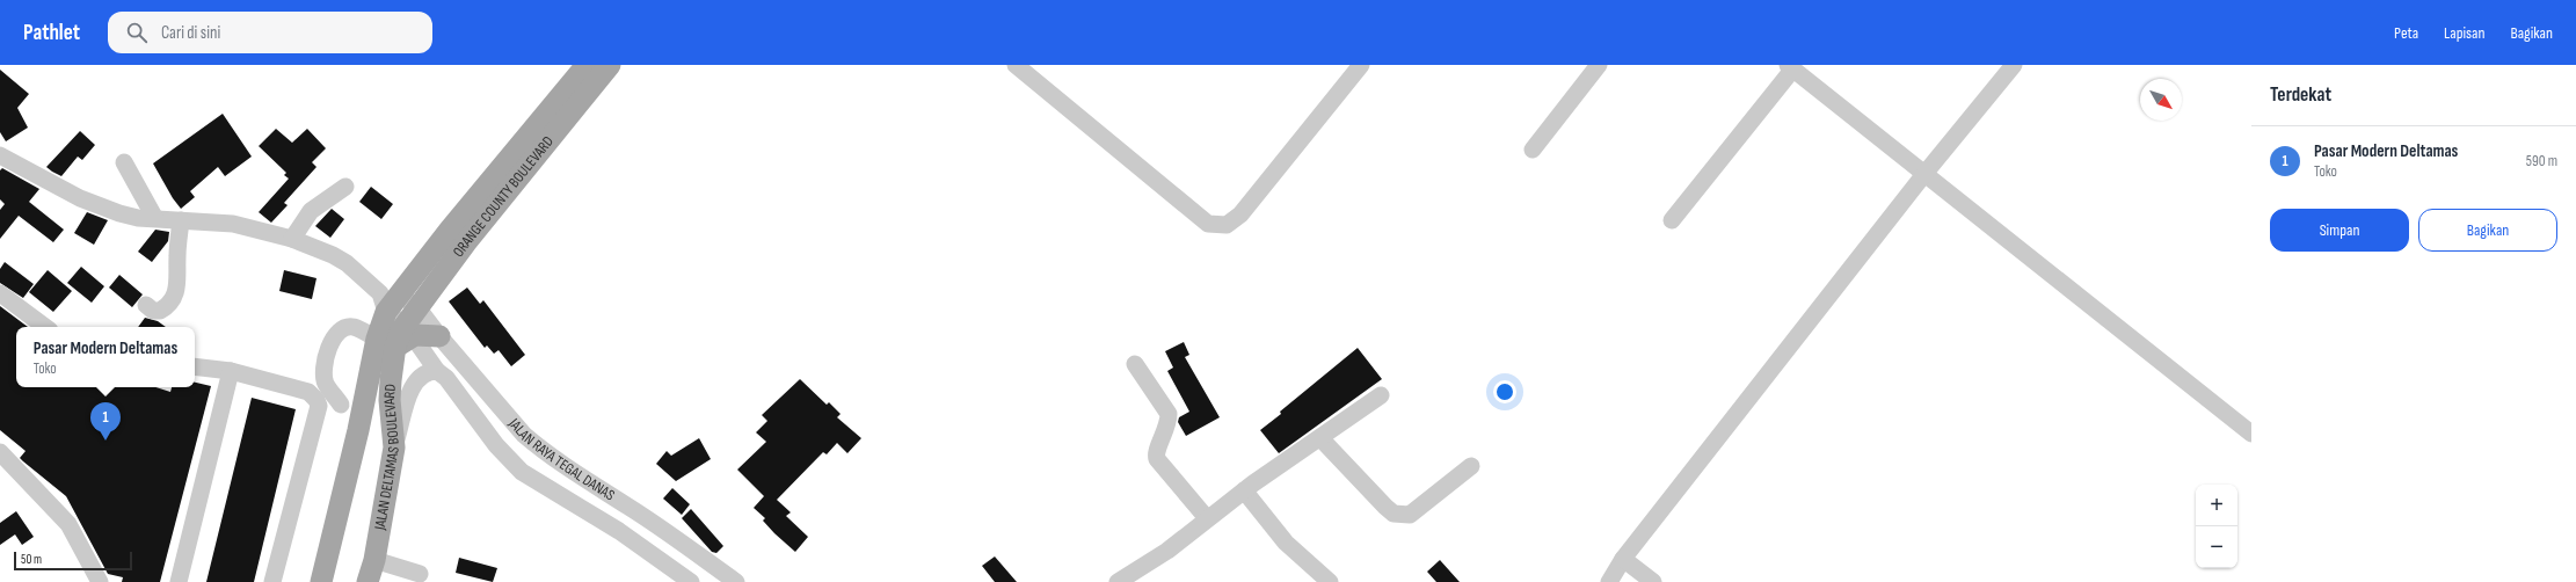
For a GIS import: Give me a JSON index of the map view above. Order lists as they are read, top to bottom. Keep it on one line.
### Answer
{"streets":{"main road":["ORANGE COUNTY BOULEVARD","JALAN DELTAMAS BOULEVARD"],"street":["JALAN RAYA TEGAL DANAS"]},"crossings":[["ORANGE COUNTY BOULEVARD","JALAN DELTAMAS BOULEVARD"],["ORANGE COUNTY BOULEVARD","JALAN RAYA TEGAL DANAS"],["JALAN DELTAMAS BOULEVARD","JALAN RAYA TEGAL DANAS"]],"scale_bar":"50 m","north":"bottom right","page":{"header":"Pathlet","search":"Cari di sini","nav":["Peta","Lapisan","Bagikan"],"heading":"Terdekat","list":[{"mark":"1","name":"Pasar Modern Deltamas","note":"Toko","value":"590 m"}],"buttons":["Simpan","Bagikan"],"popup":["Pasar Modern Deltamas","Toko"],"pins":"1","map_buttons":["+","−"],"scale":"50 m"}}
